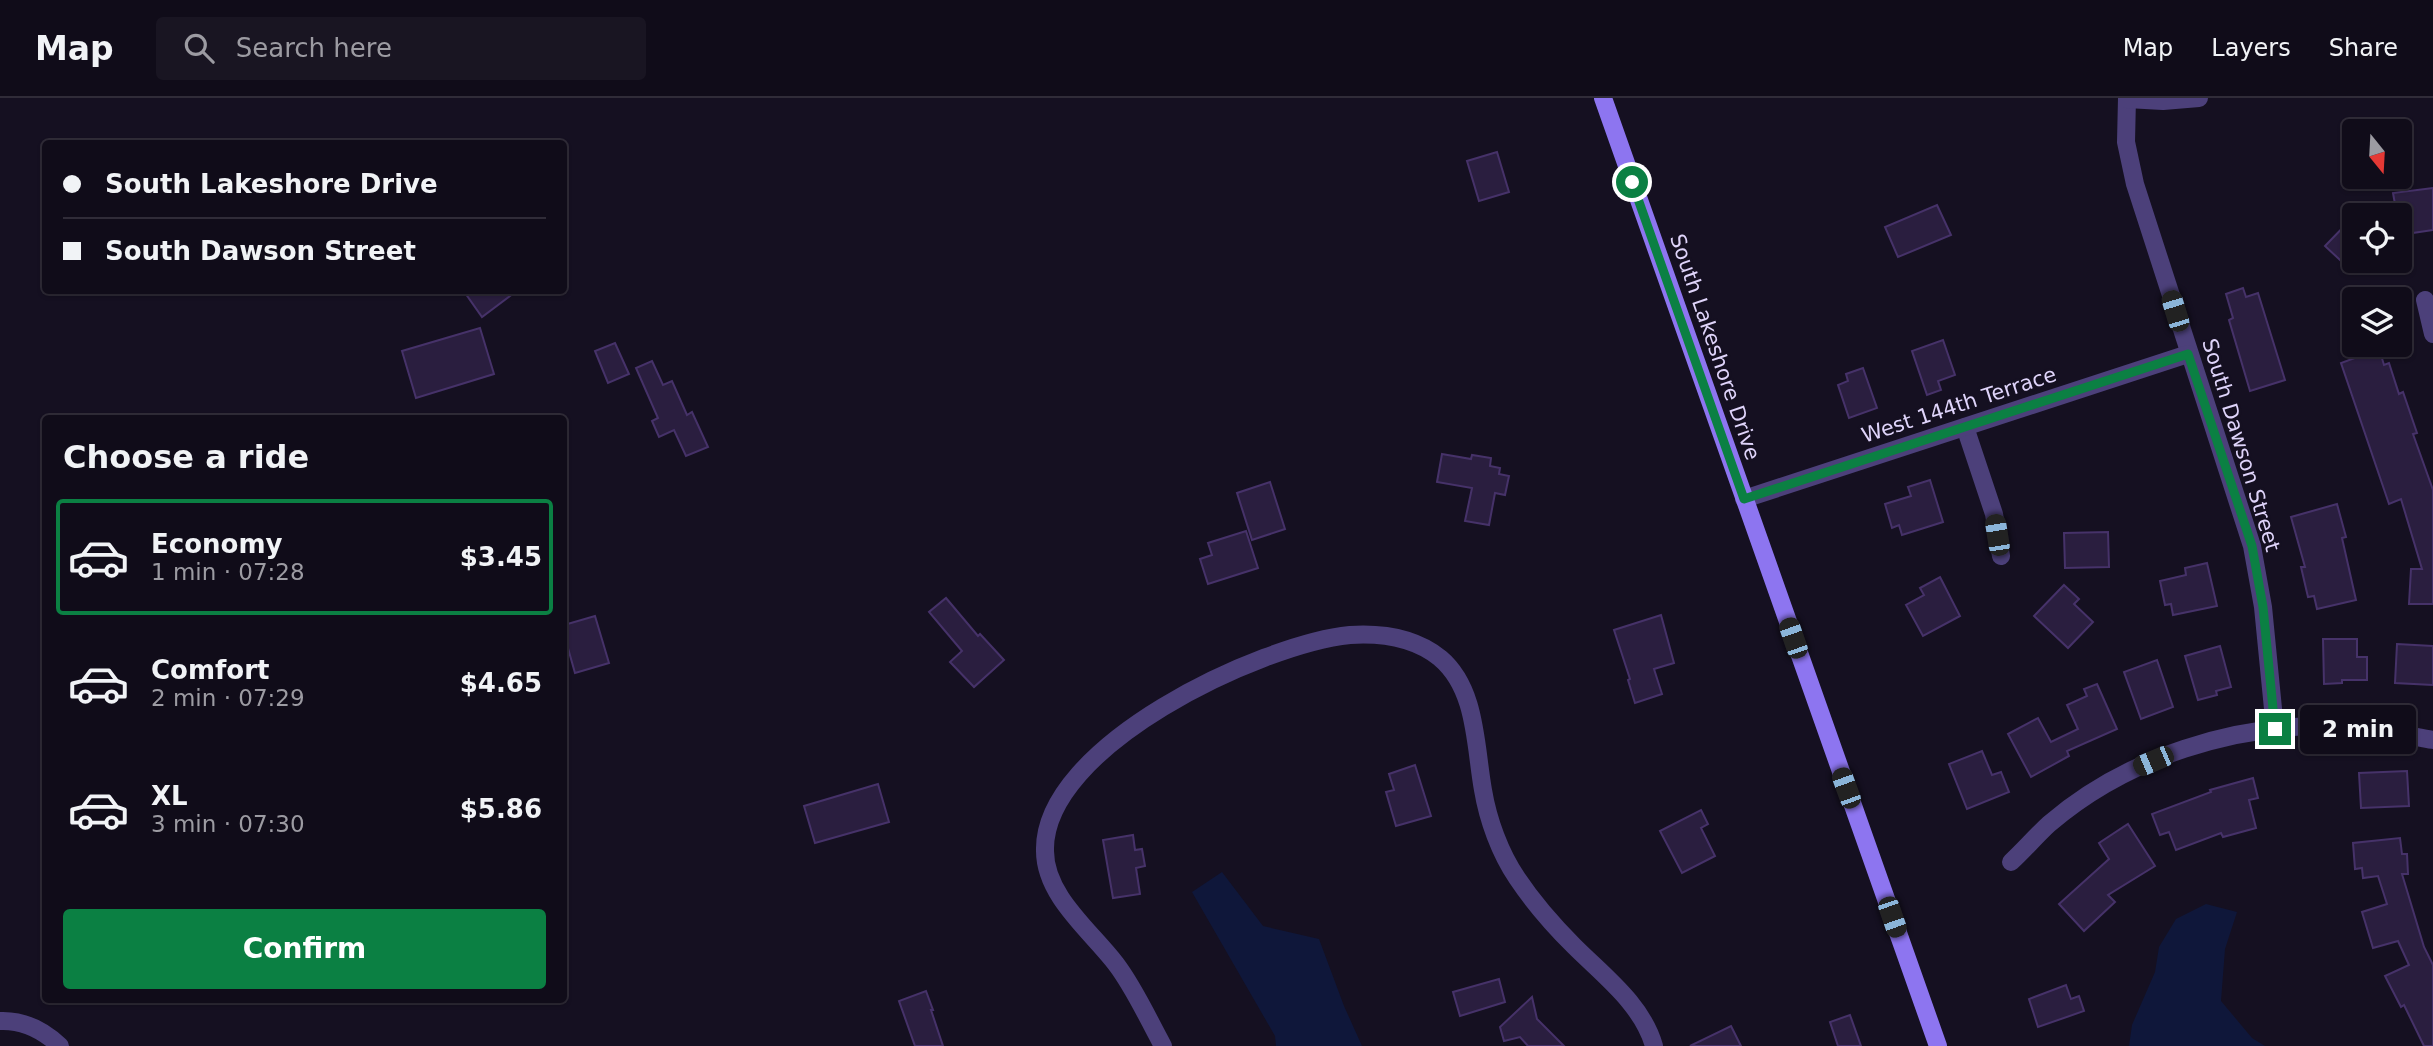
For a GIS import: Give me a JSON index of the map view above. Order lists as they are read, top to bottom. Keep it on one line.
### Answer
{"streets":{"street":["South Lakeshore Drive","West 144th Terrace","South Dawson Street"]},"crossings":[["South Lakeshore Drive","West 144th Terrace"],["West 144th Terrace","South Dawson Street"]],"north":"bottom","page":{"header":"Map","search":"Search here","nav":["Map","Layers","Share"],"banner":["South Lakeshore Drive","South Dawson Street"],"heading":"Choose a ride","list":[{"name":"Economy","note":"1 min · 07:28","value":"$3.45"},{"name":"Comfort","note":"2 min · 07:29","value":"$4.65"},{"name":"XL","note":"3 min · 07:30","value":"$5.86"}],"bubble":"2 min","buttons":"Confirm"}}
